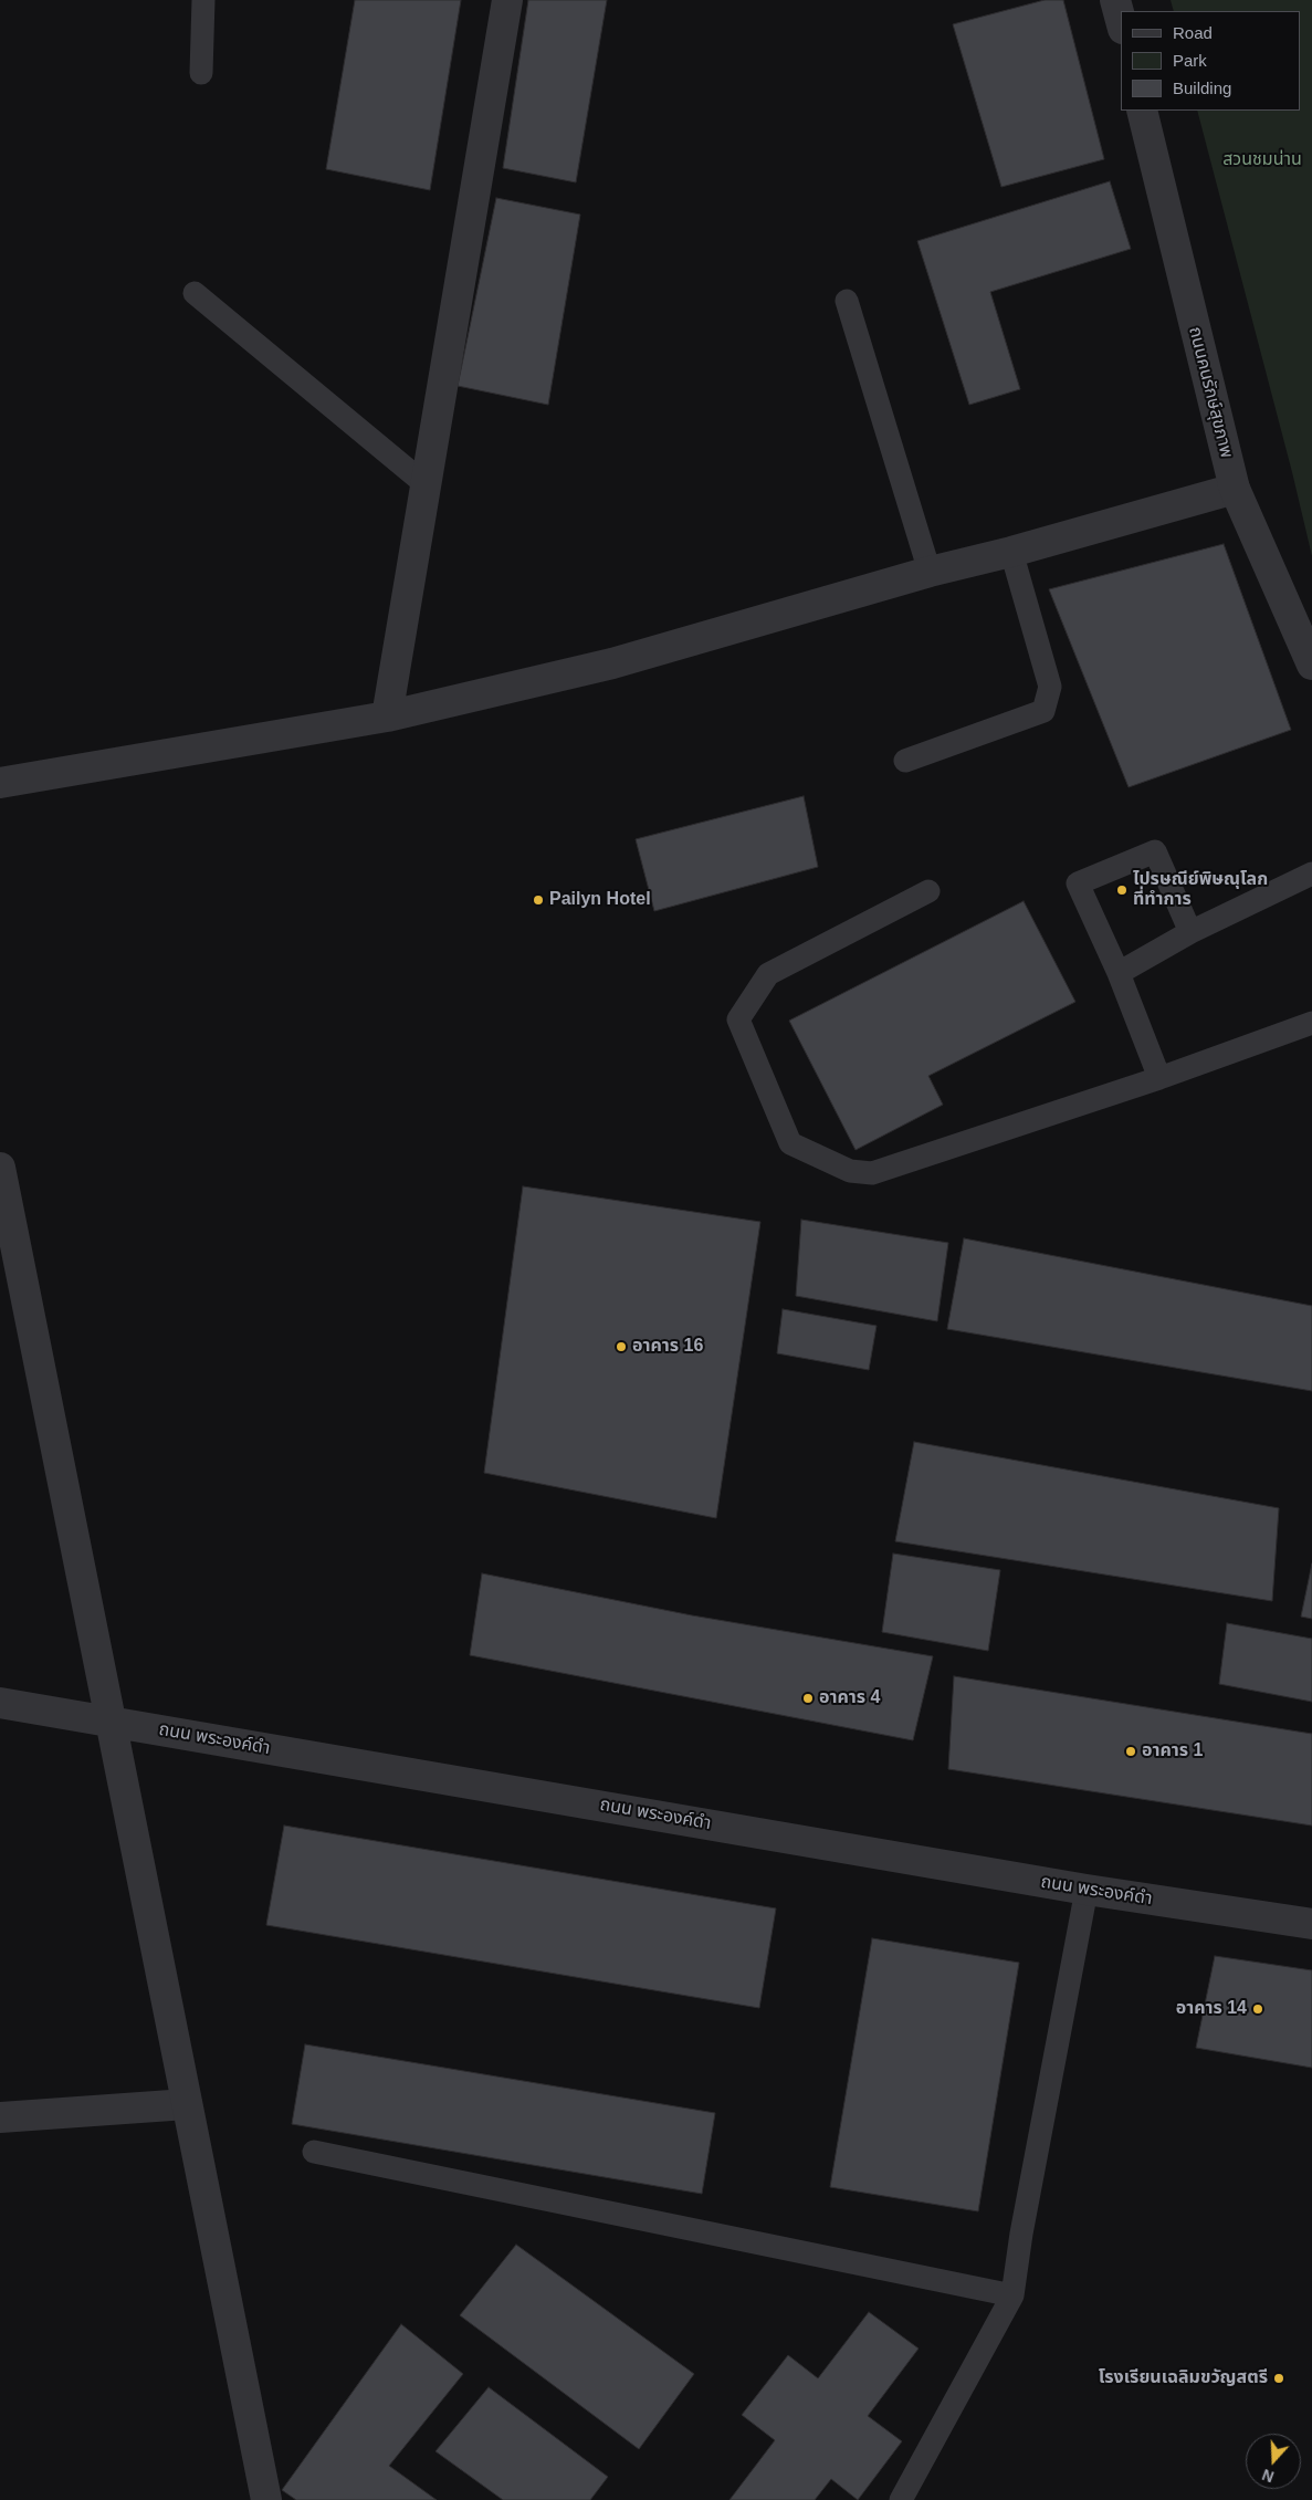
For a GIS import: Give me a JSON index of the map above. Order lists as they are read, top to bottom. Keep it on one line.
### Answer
{"streets":{"street":["ถนนคนรักษ์สุขภาพ","ถนน พระองค์ดำ"]},"parks":["สวนชมน่าน"],"places":["ไปรษณีย์พิษณุโลก ที่ทำการ","Pailyn Hotel","อาคาร 16","อาคาร 4","อาคาร 1","อาคาร 14","โรงเรียนเฉลิมขวัญสตรี"],"legend":["Road","Park","Building"],"north":"bottom"}
